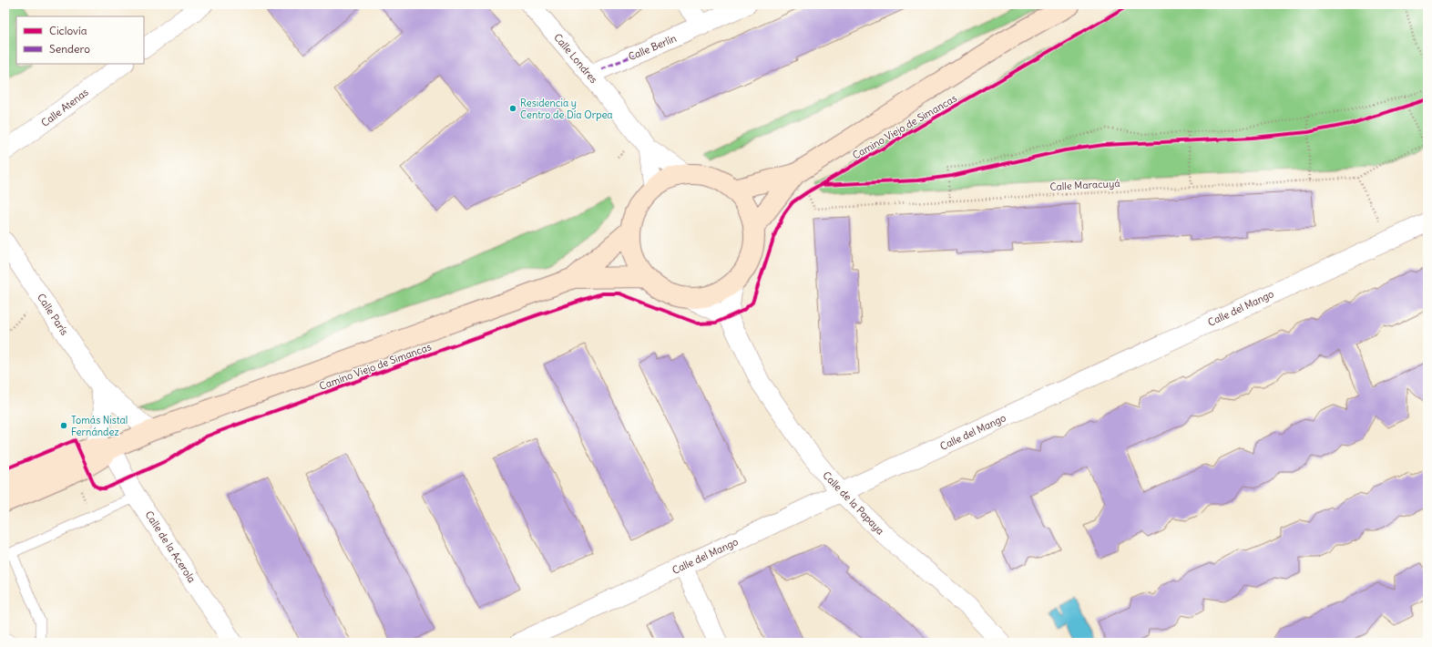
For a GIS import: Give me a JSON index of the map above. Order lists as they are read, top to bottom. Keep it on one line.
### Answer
{"streets":{"main road":["Camino Viejo de Simancas"],"street":["Calle Berlín","Calle Londres","Calle Atenas","Calle del Mango","Calle París","Calle de la Papaya","Calle de la Acerola"],"path":["Calle Maracuyá"]},"crossings":[["Calle Londres","Camino Viejo de Simancas"],["Camino Viejo de Simancas","Calle París"],["Camino Viejo de Simancas","Calle de la Acerola"],["Calle del Mango","Calle de la Papaya"],["Calle París","Calle de la Acerola"]],"places":["Residencia y Centro de Día Orpea","Tomás Nistal Fernández"],"legend":["Ciclovía","Sendero"]}
